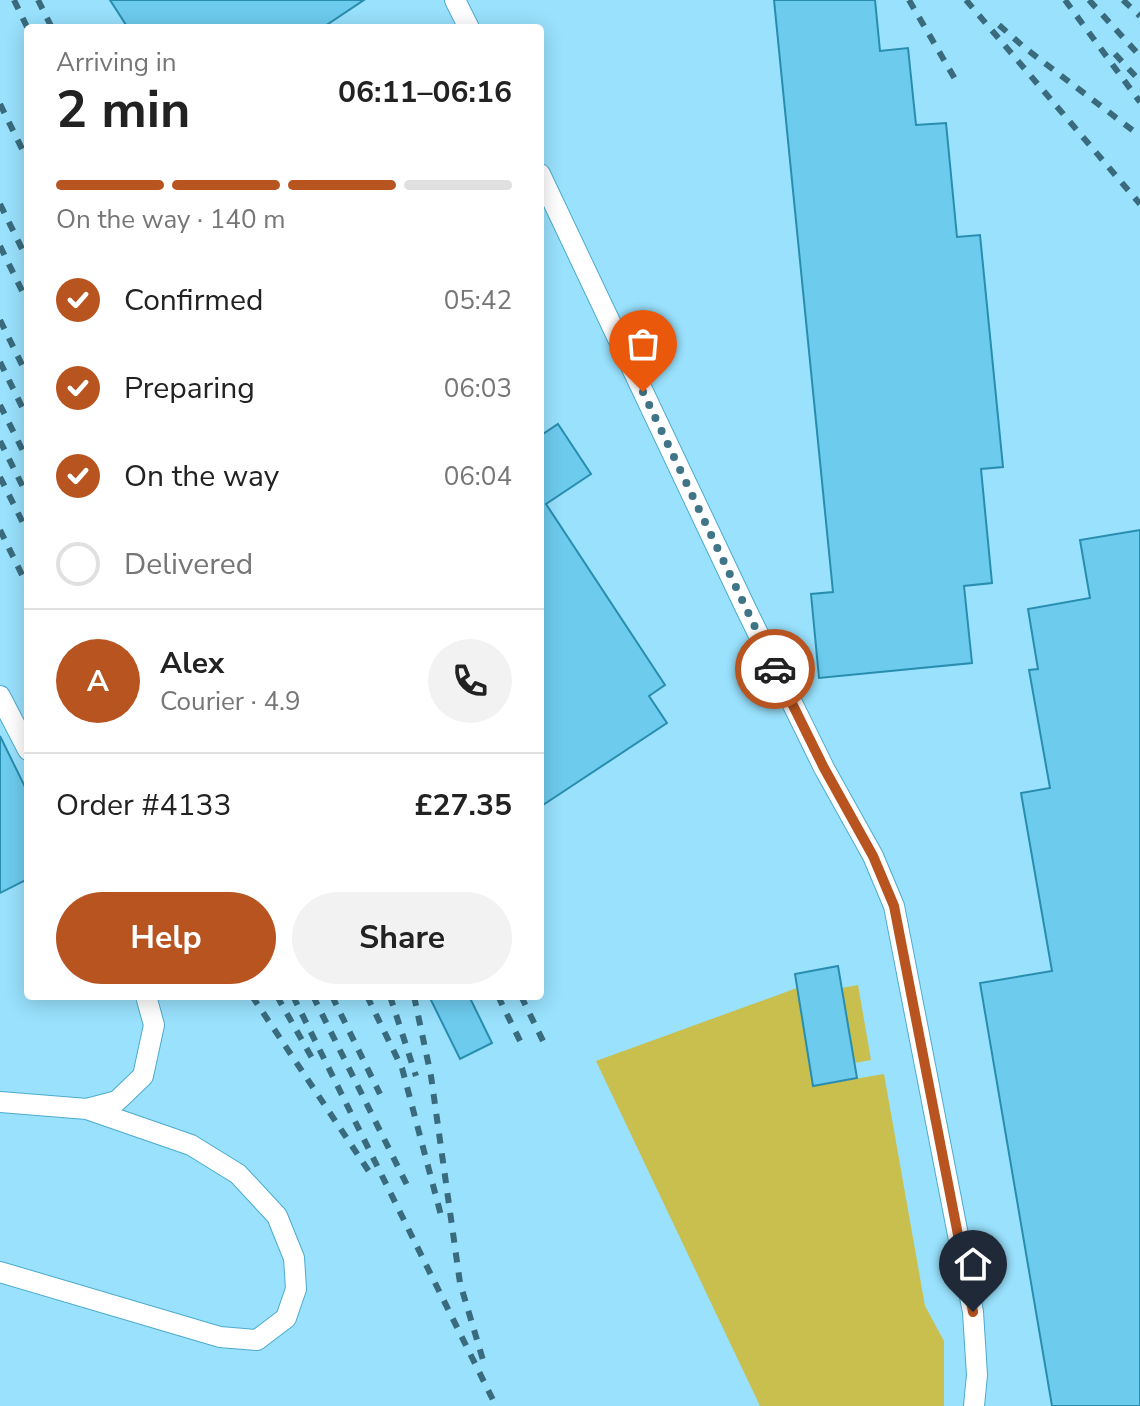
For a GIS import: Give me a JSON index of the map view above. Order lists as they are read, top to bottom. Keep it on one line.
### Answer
{"page":{"heading":["2 min","Arriving in","06:11–06:16"],"panel":["Alex","Courier · 4.9","Order #4133","£27.35"],"bar":"On the way · 140 m","list":[["Confirmed","05:42"],["Preparing","06:03"],["On the way","06:04"],"Delivered"],"round":"A","buttons":["Help","Share"]}}
